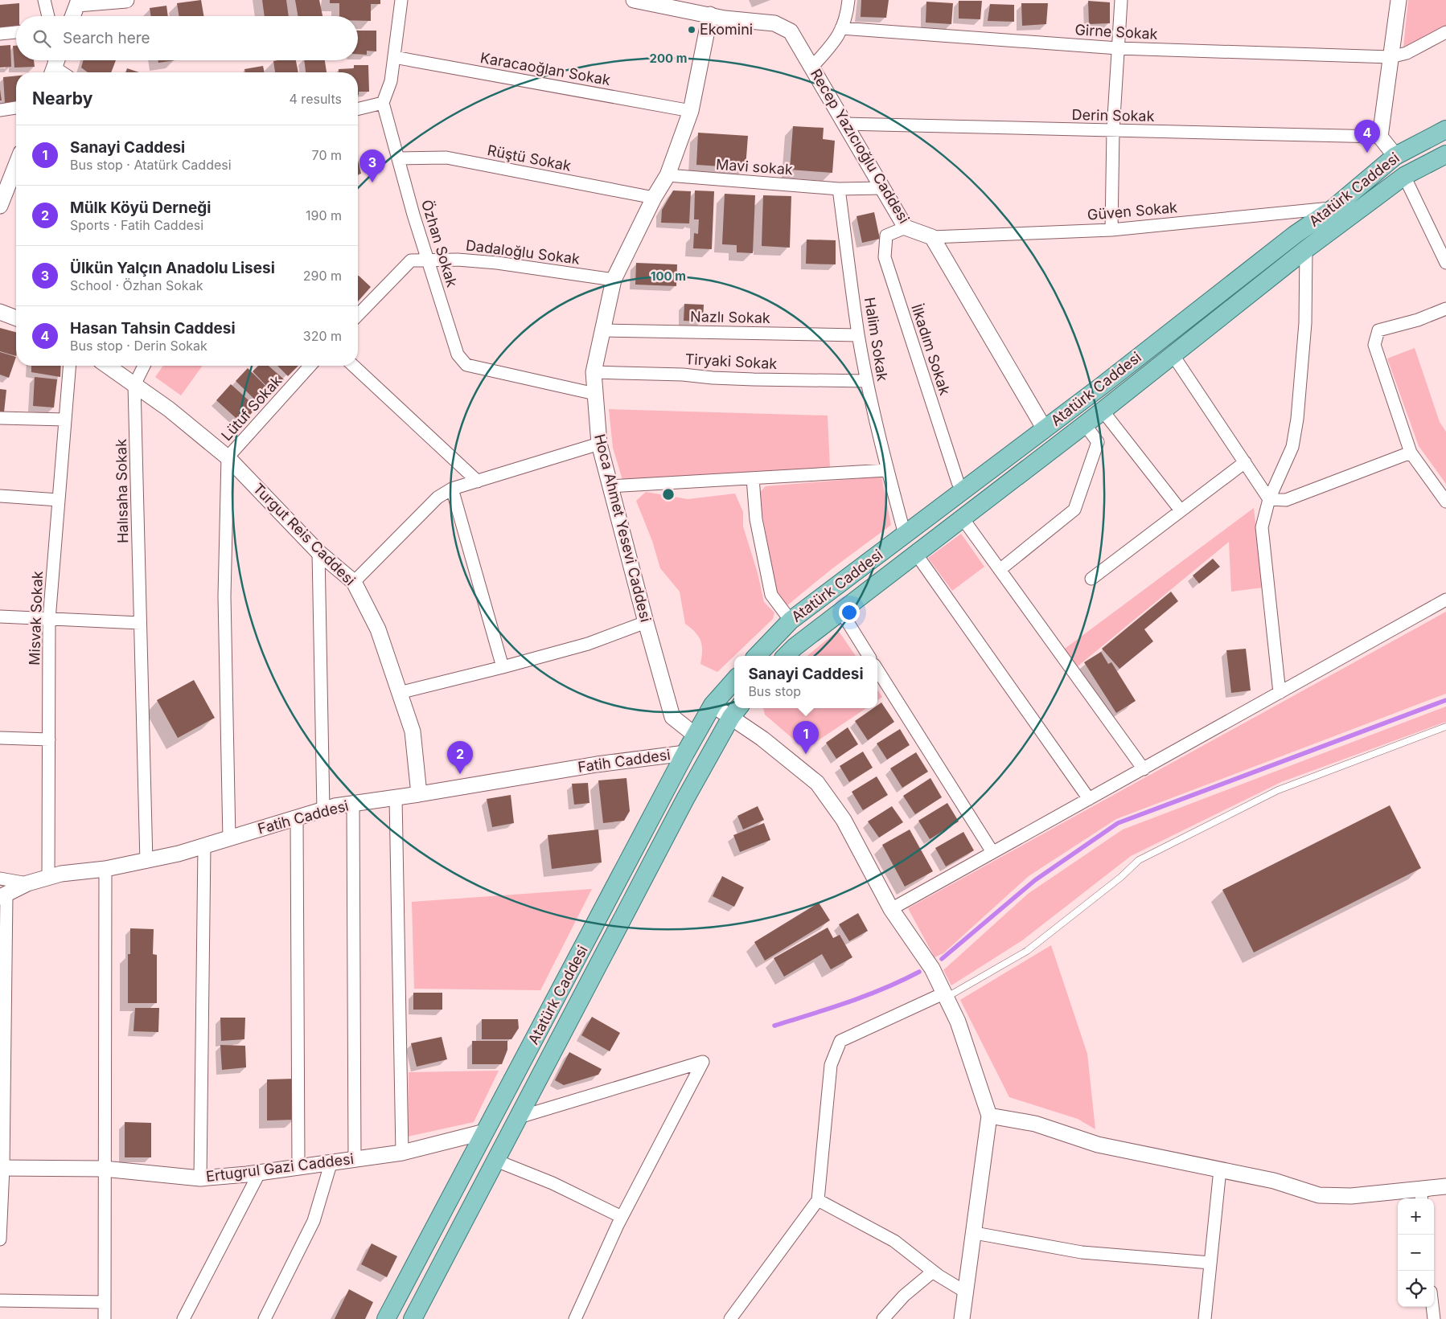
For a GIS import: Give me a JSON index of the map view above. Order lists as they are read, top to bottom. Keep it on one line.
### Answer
{"streets":{"main road":["Atatürk Caddesi"],"street":["Girne Sokak","Karacaoğlan Sokak","Derin Sokak","Recep Yazıcıoğlu Caddesi","Rüştü Sokak","Mavi sokak","Güven Sokak","Özhan Sokak","Dadaloğlu Sokak","Nazlı Sokak","Halim Sokak","İlkadım Sokak","Tiryaki Sokak","Lütuf Sokak","Halısaha Sokak","Hoca Ahmet Yesevi Caddesi","Turgut Reis Caddesi","Misvak Sokak","Fatih Caddesi","Ertugrul Gazi Caddesi"]},"crossings":[["Karacaoğlan Sokak","Hoca Ahmet Yesevi Caddesi"],["Derin Sokak","Recep Yazıcıoğlu Caddesi"],["Recep Yazıcıoğlu Caddesi","Güven Sokak"],["Recep Yazıcıoğlu Caddesi","İlkadım Sokak"],["Recep Yazıcıoğlu Caddesi","Hoca Ahmet Yesevi Caddesi"],["Rüştü Sokak","Özhan Sokak"],["Rüştü Sokak","Hoca Ahmet Yesevi Caddesi"],["Mavi sokak","Halim Sokak"],["Mavi sokak","Hoca Ahmet Yesevi Caddesi"],["Atatürk Caddesi","Güven Sokak"],["Atatürk Caddesi","Halim Sokak"],["Atatürk Caddesi","İlkadım Sokak"],["Atatürk Caddesi","Hoca Ahmet Yesevi Caddesi"],["Atatürk Caddesi","Fatih Caddesi"],["Atatürk Caddesi","Ertugrul Gazi Caddesi"],["Özhan Sokak","Dadaloğlu Sokak"],["Özhan Sokak","Hoca Ahmet Yesevi Caddesi"],["Dadaloğlu Sokak","Hoca Ahmet Yesevi Caddesi"],["Nazlı Sokak","Halim Sokak"],["Nazlı Sokak","Hoca Ahmet Yesevi Caddesi"],["Halim Sokak","Tiryaki Sokak"],["Tiryaki Sokak","Hoca Ahmet Yesevi Caddesi"],["Lütuf Sokak","Turgut Reis Caddesi"],["Halısaha Sokak","Turgut Reis Caddesi"],["Halısaha Sokak","Fatih Caddesi"],["Turgut Reis Caddesi","Fatih Caddesi"],["Misvak Sokak","Fatih Caddesi"]],"places":["Ekomini"],"page":{"search":"Search here","heading":["Nearby","4 results"],"pins":["4","3","1","2"],"list":[{"mark":"1","name":"Sanayi Caddesi","note":"Bus stop · Atatürk Caddesi","value":"70 m"},{"mark":"2","name":"Mülk Köyü Derneği","note":"Sports · Fatih Caddesi","value":"190 m"},{"mark":"3","name":"Ülkün Yalçın Anadolu Lisesi","note":"School · Özhan Sokak","value":"290 m"},{"mark":"4","name":"Hasan Tahsin Caddesi","note":"Bus stop · Derin Sokak","value":"320 m"}],"popup":["Sanayi Caddesi","Bus stop"],"map_buttons":["+","−"]},"rings":["200 m","100 m"]}
